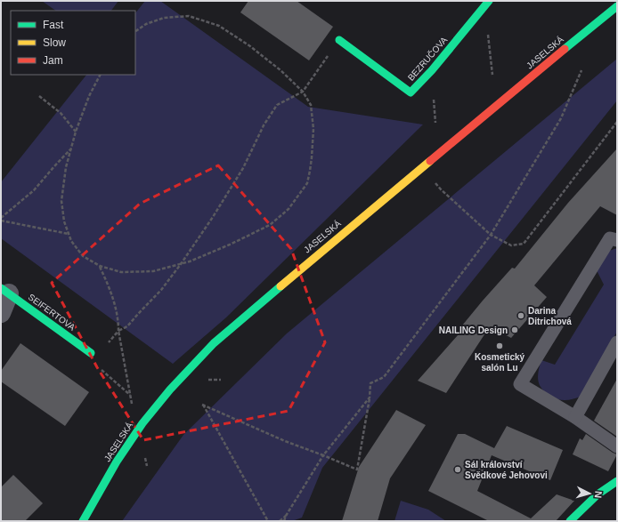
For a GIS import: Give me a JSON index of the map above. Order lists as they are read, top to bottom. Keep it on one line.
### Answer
{"streets":{"street":["JASELSKÁ","BEZRUČOVA","SEIFERTOVA"]},"places":["Darina Ditrichová","NAILING Design","Kosmetický salón Lu","Sál království Svědkové Jehovovi"],"legend":["Fast","Slow","Jam"],"north":"right"}
